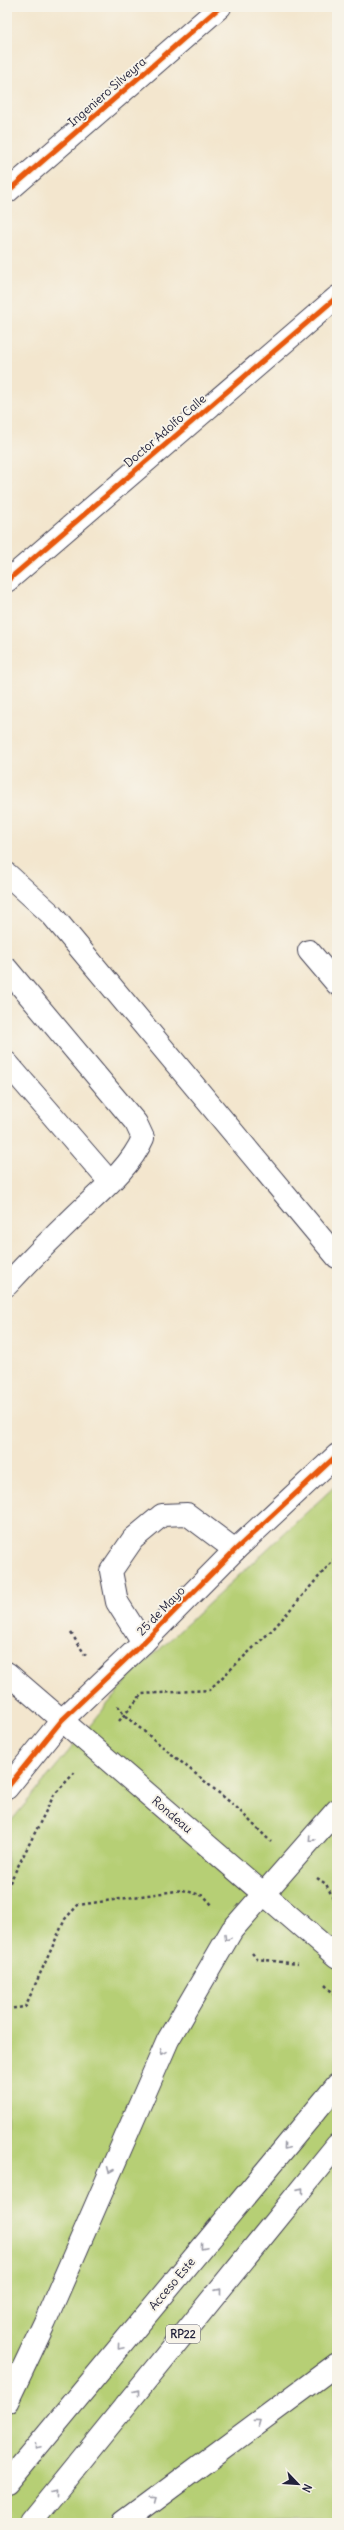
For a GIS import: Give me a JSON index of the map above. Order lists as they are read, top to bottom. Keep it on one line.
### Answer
{"streets":{"main road":["Ingeniero Silveyra","Doctor Adolfo Calle","25 de Mayo","Rondeau","Acceso Este","RP22"]},"crossings":[["25 de Mayo","Rondeau"]],"north":"bottom right"}
